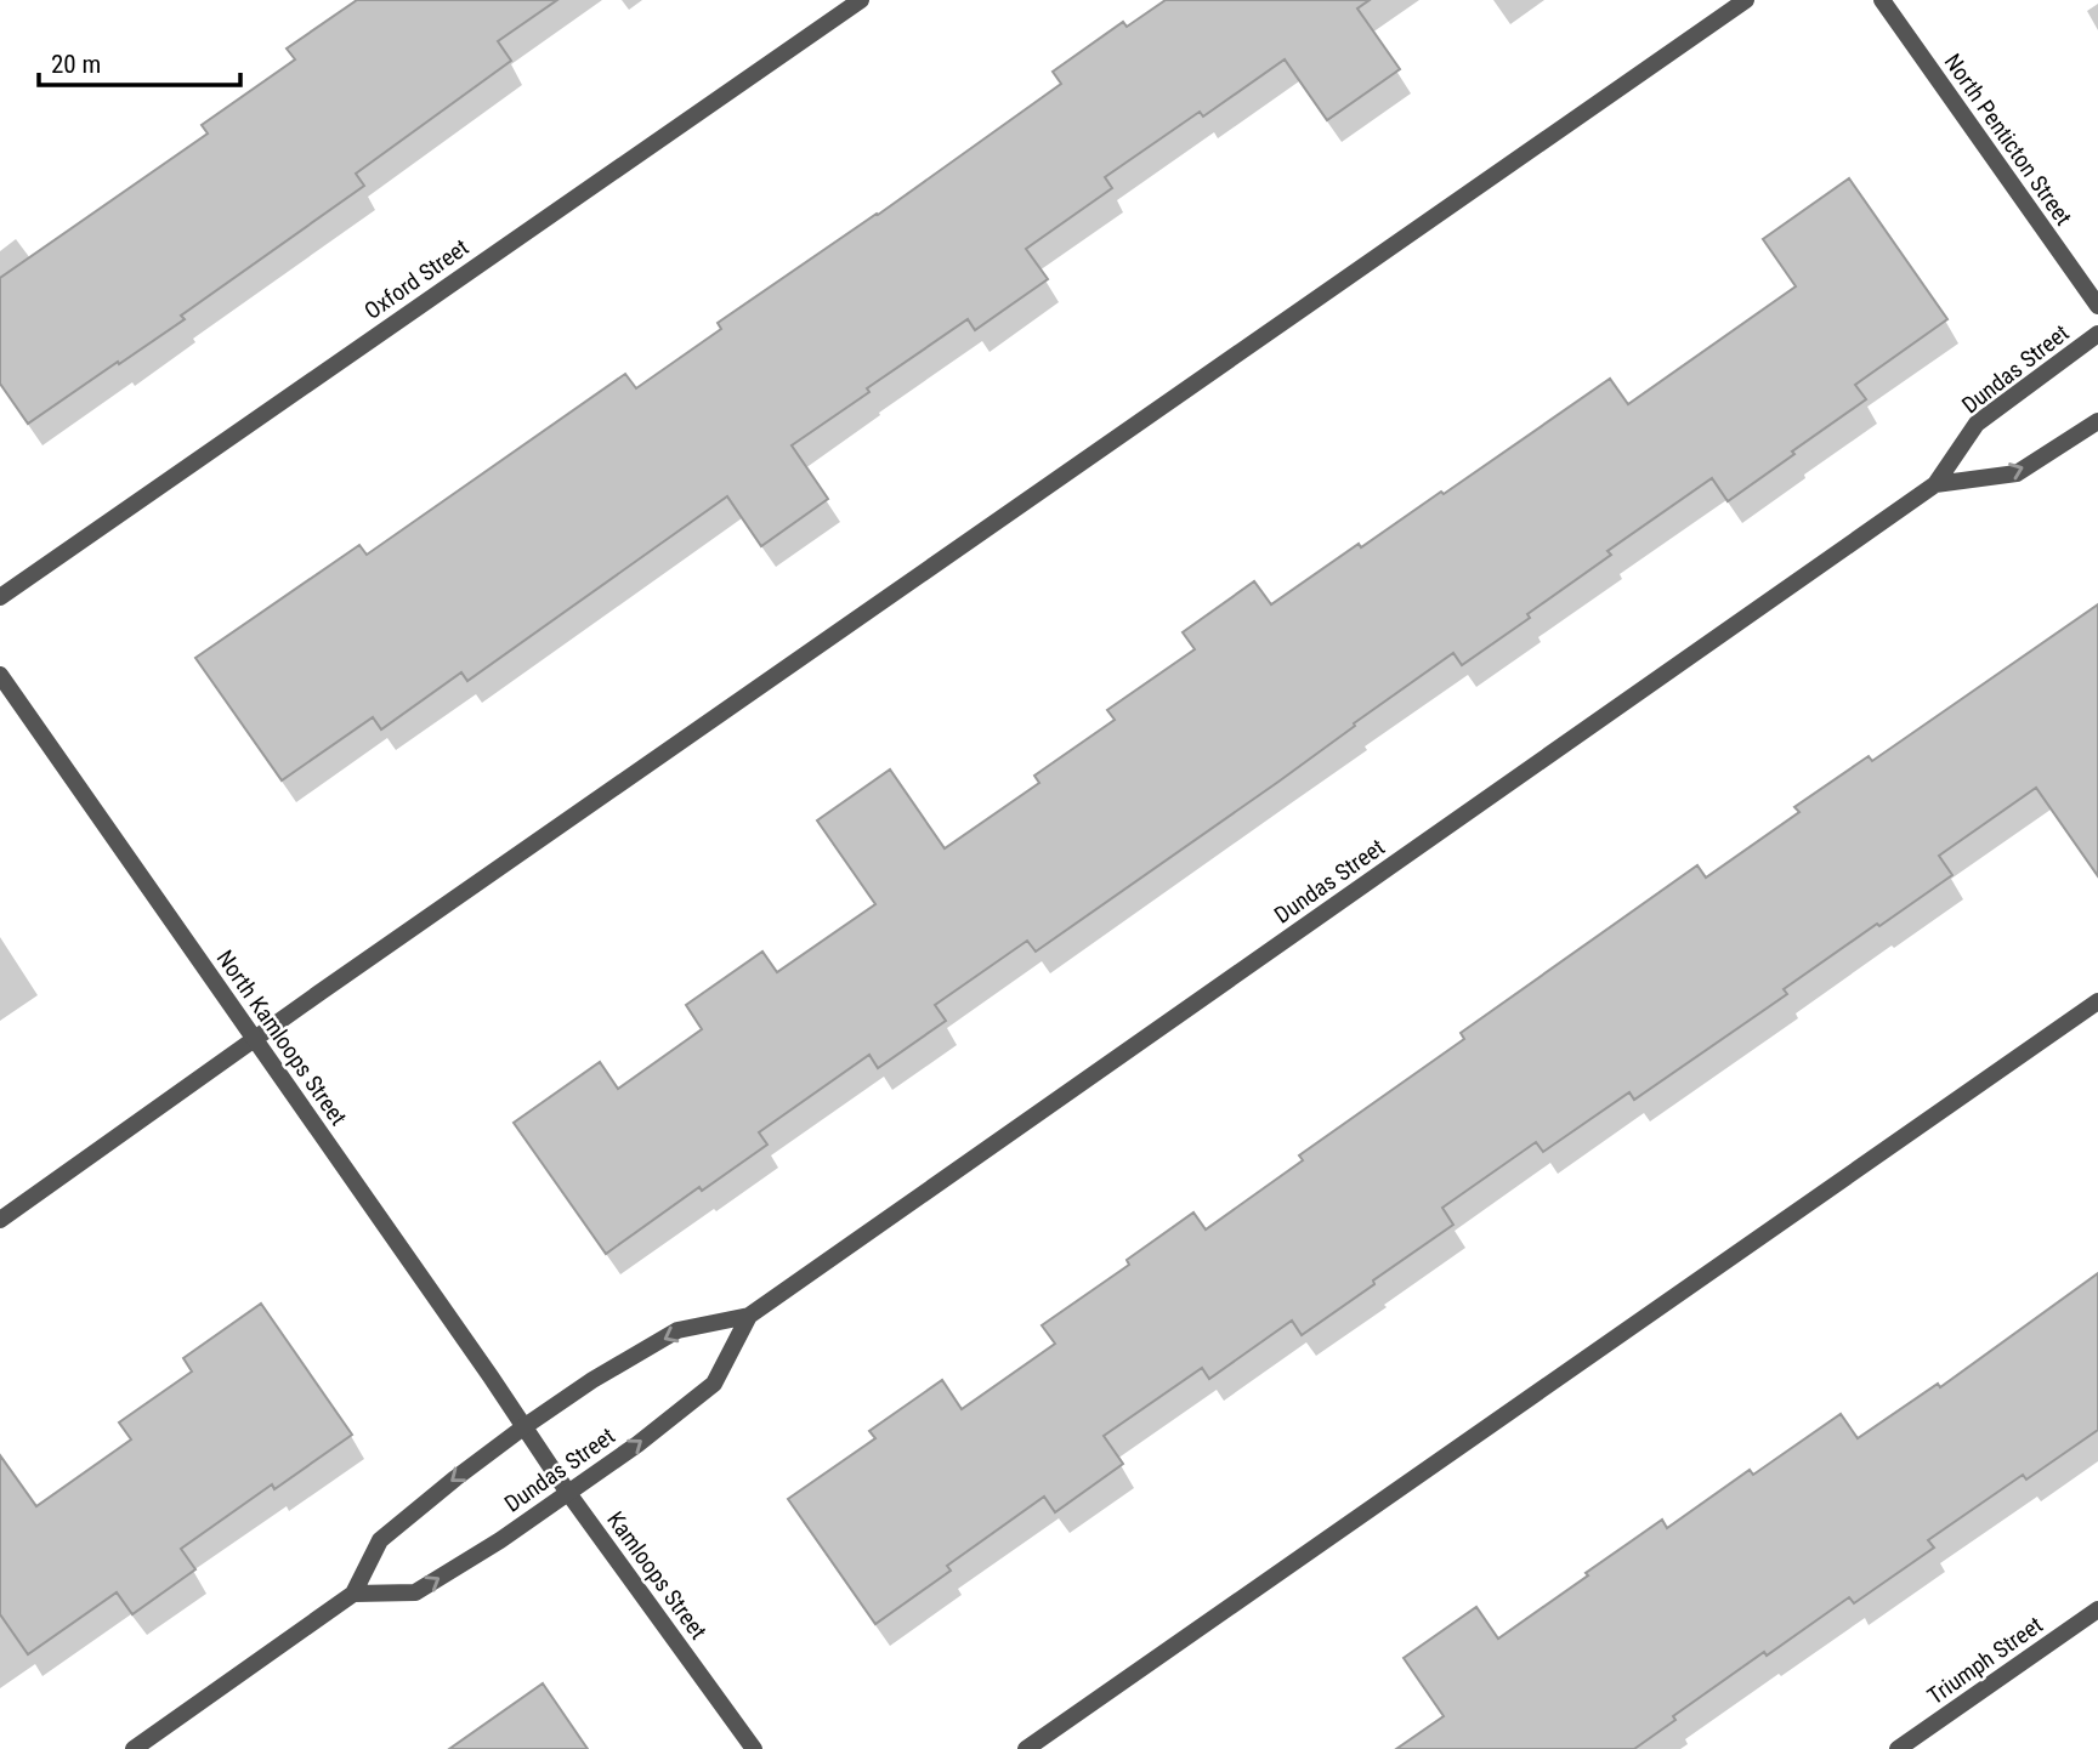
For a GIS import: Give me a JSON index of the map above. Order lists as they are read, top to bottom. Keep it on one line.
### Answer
{"streets":{"street":["North Penticton Street","Oxford Street","Dundas Street","North Kamloops Street","Kamloops Street","Triumph Street"]},"crossings":[["Dundas Street","North Kamloops Street"],["Dundas Street","Kamloops Street"],["North Kamloops Street","Kamloops Street"]],"scale_bar":"20 m"}
